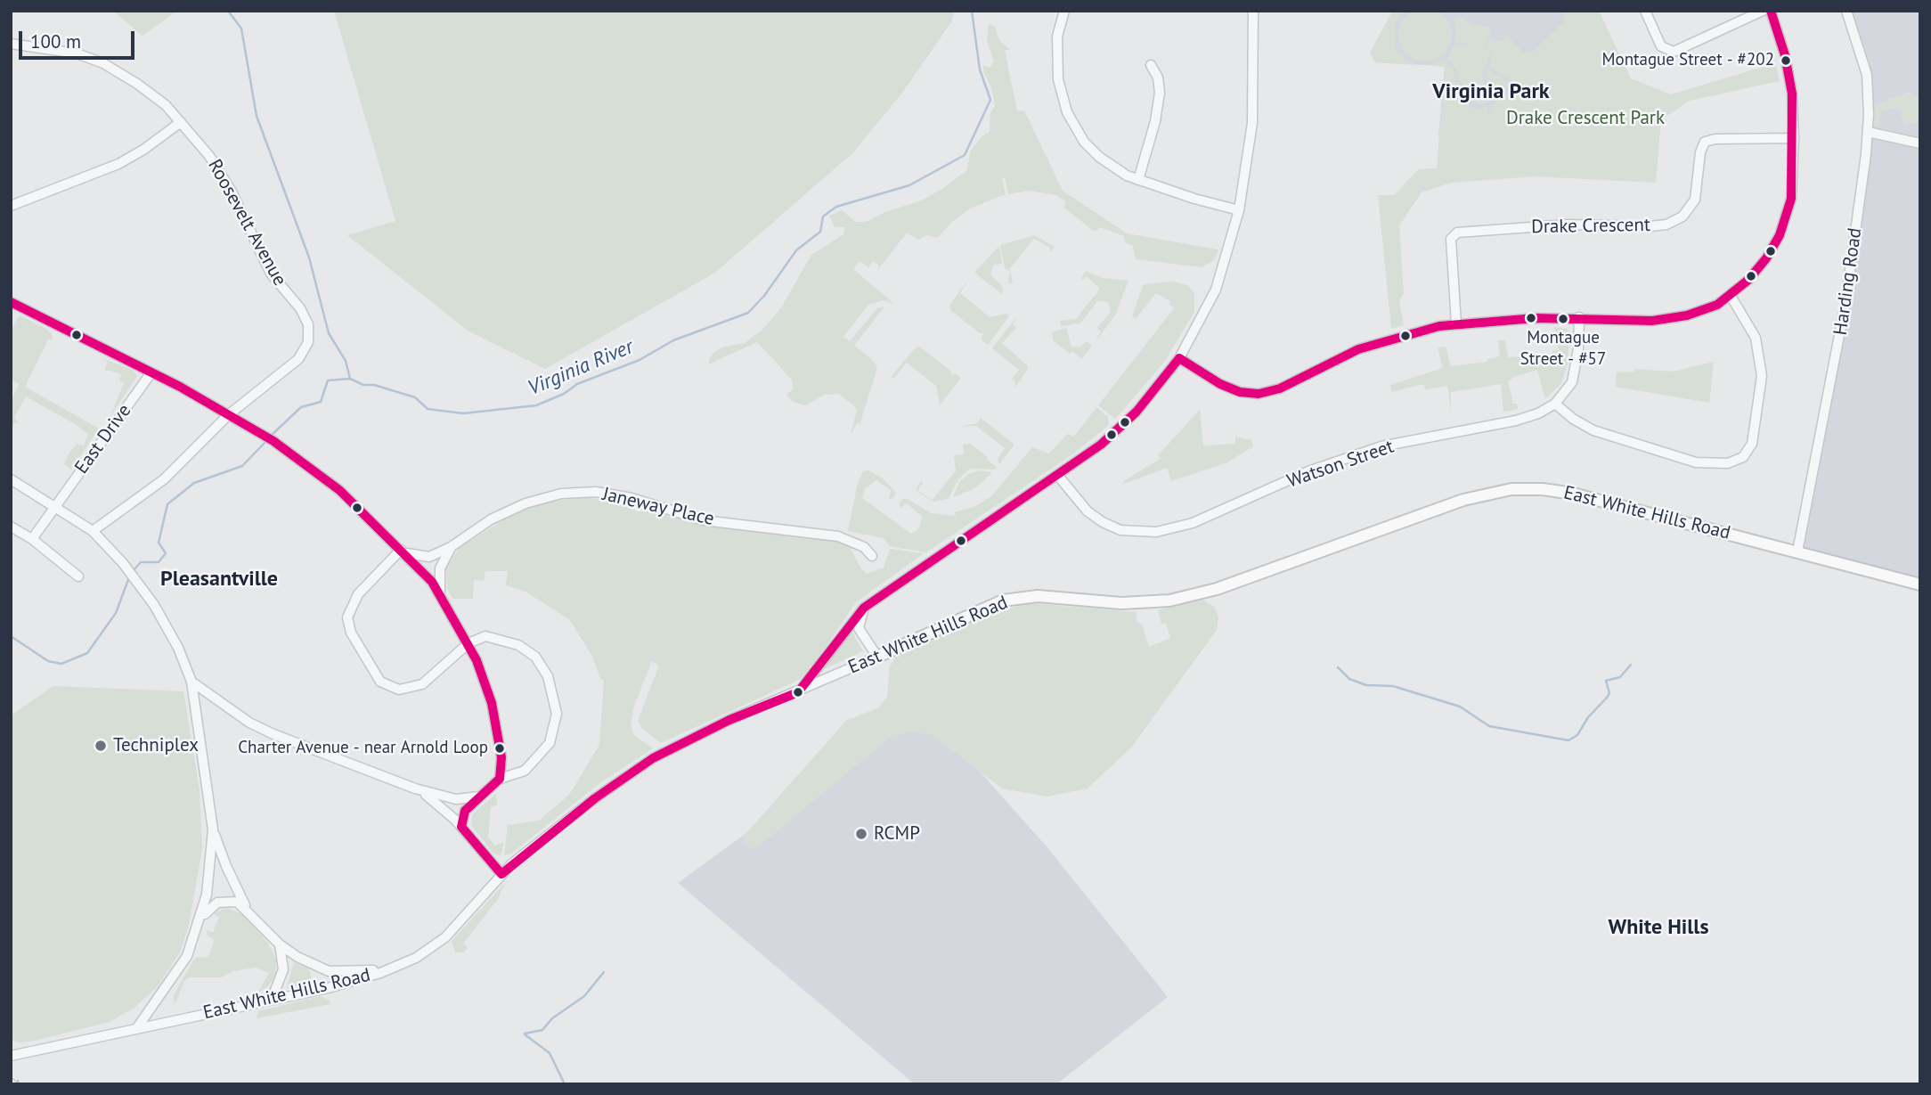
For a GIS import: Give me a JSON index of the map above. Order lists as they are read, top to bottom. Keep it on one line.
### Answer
{"streets":{"main road":["East White Hills Road"],"street":["Roosevelt Avenue","Drake Crescent","Harding Road","East Drive","Watson Street","Janeway Place"]},"crossings":[["Harding Road","East White Hills Road"]],"districts":["Virginia Park","Pleasantville","White Hills"],"water":["Virginia River"],"parks":["Drake Crescent Park"],"places":["Montague Street - #202","Montague Street - #57","Techniplex","Charter Avenue - near Arnold Loop","RCMP"],"scale_bar":"100 m"}
